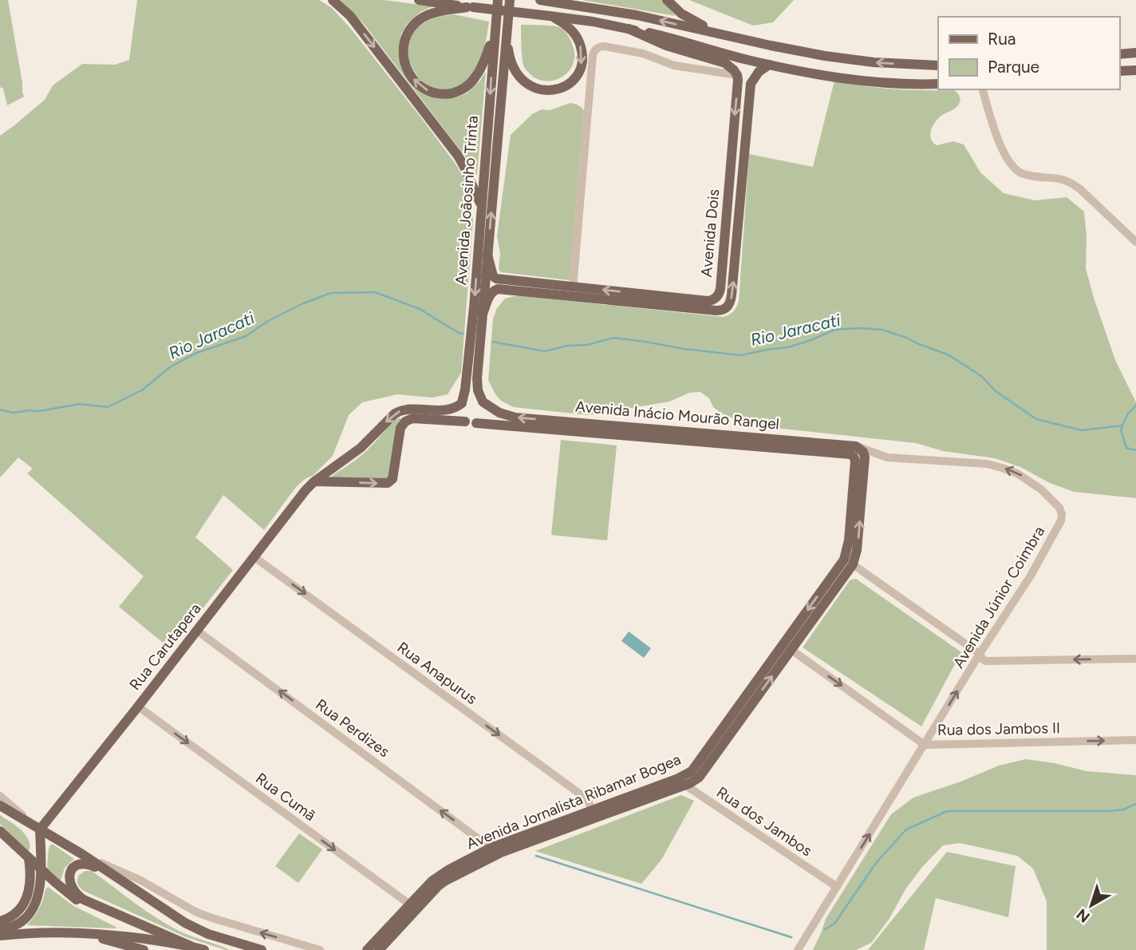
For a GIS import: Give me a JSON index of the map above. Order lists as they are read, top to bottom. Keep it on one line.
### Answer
{"streets":{"main road":["Avenida Joãosinho Trinta","Avenida Dois","Avenida Inácio Mourão Rangel","Rua Carutapera","Avenida Jornalista Ribamar Bogea"],"street":["Avenida Júnior Coimbra","Rua Anapurus","Rua Perdizes","Rua dos Jambos II","Rua Cumã","Rua dos Jambos"]},"crossings":[["Avenida Joãosinho Trinta","Avenida Dois"],["Avenida Joãosinho Trinta","Avenida Inácio Mourão Rangel"],["Avenida Inácio Mourão Rangel","Avenida Júnior Coimbra"],["Avenida Inácio Mourão Rangel","Avenida Jornalista Ribamar Bogea"],["Avenida Júnior Coimbra","Rua dos Jambos II"],["Avenida Júnior Coimbra","Avenida Jornalista Ribamar Bogea"],["Avenida Júnior Coimbra","Rua dos Jambos"],["Rua Carutapera","Rua Anapurus"],["Rua Carutapera","Rua Perdizes"],["Rua Carutapera","Rua Cumã"],["Rua Anapurus","Avenida Jornalista Ribamar Bogea"],["Rua Perdizes","Avenida Jornalista Ribamar Bogea"],["Rua dos Jambos II","Avenida Jornalista Ribamar Bogea"],["Rua Cumã","Avenida Jornalista Ribamar Bogea"],["Avenida Jornalista Ribamar Bogea","Rua dos Jambos"]],"one_way":["Rua Anapurus","Rua Perdizes","Rua dos Jambos II","Rua Cumã"],"water":["Rio Jaracati"],"legend":["Rua","Parque"],"north":"bottom left"}
